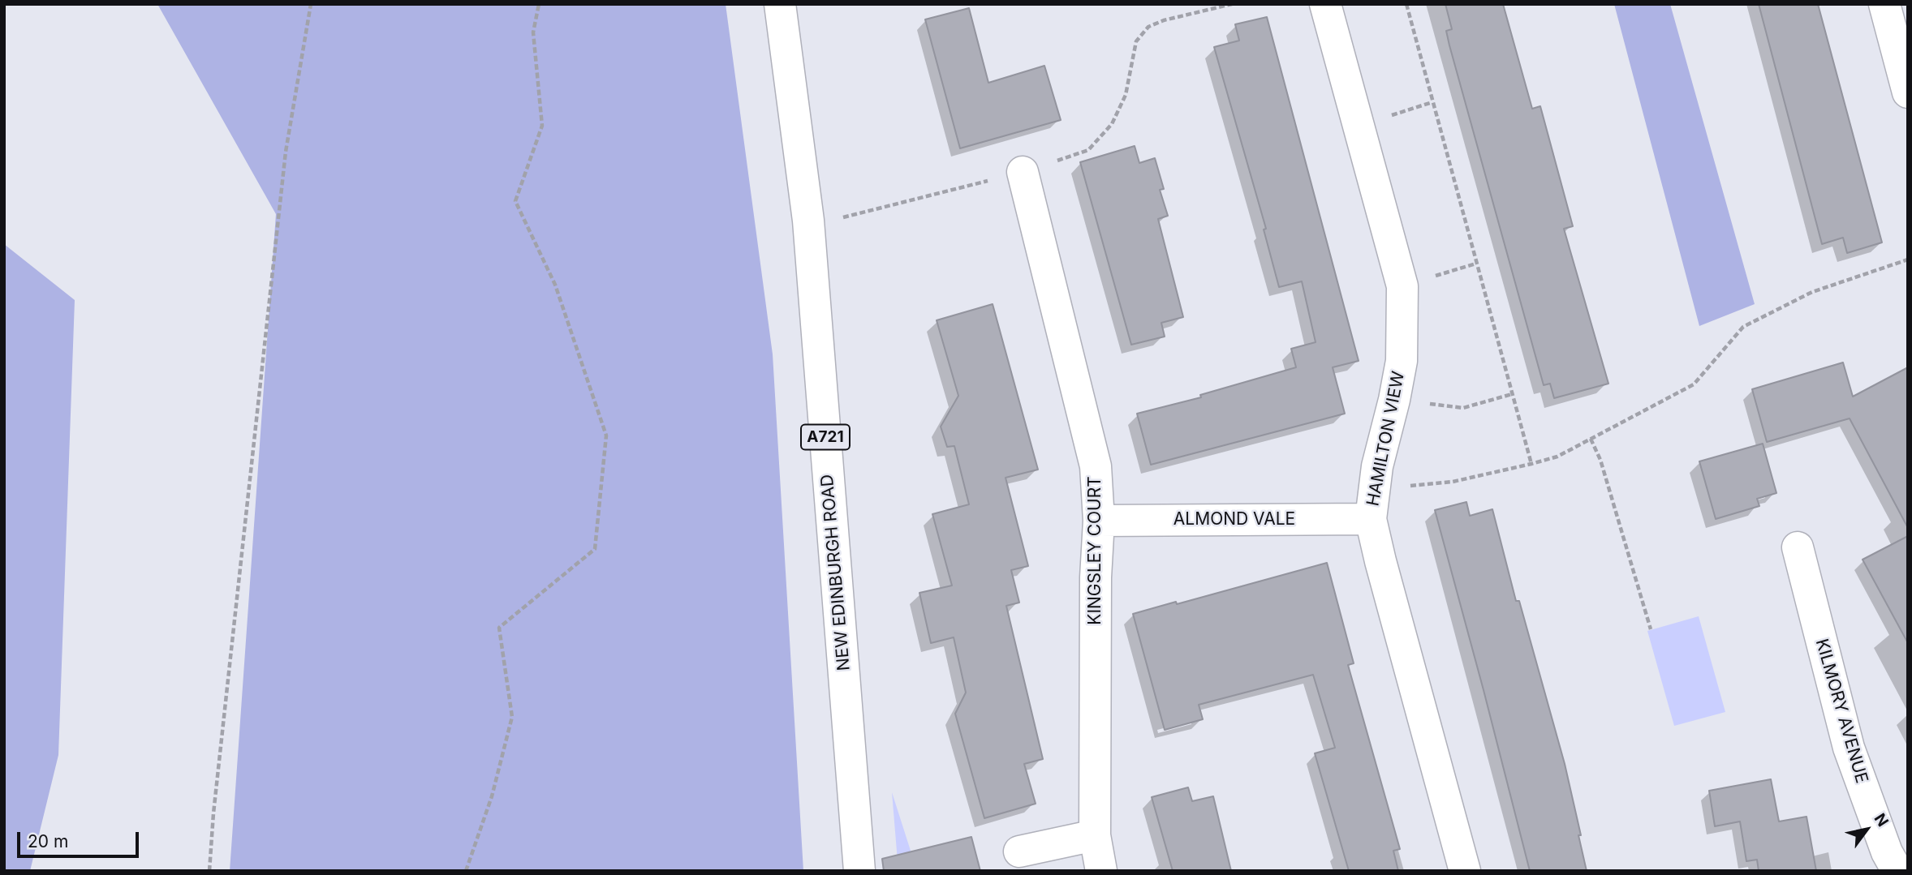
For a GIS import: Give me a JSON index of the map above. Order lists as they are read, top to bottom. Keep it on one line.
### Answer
{"streets":{"street":["A721","HAMILTON VIEW","ALMOND VALE","KINGSLEY COURT","NEW EDINBURGH ROAD","KILMORY AVENUE"]},"crossings":[["HAMILTON VIEW","ALMOND VALE"],["ALMOND VALE","KINGSLEY COURT"]],"scale_bar":"20 m","north":"top right"}
